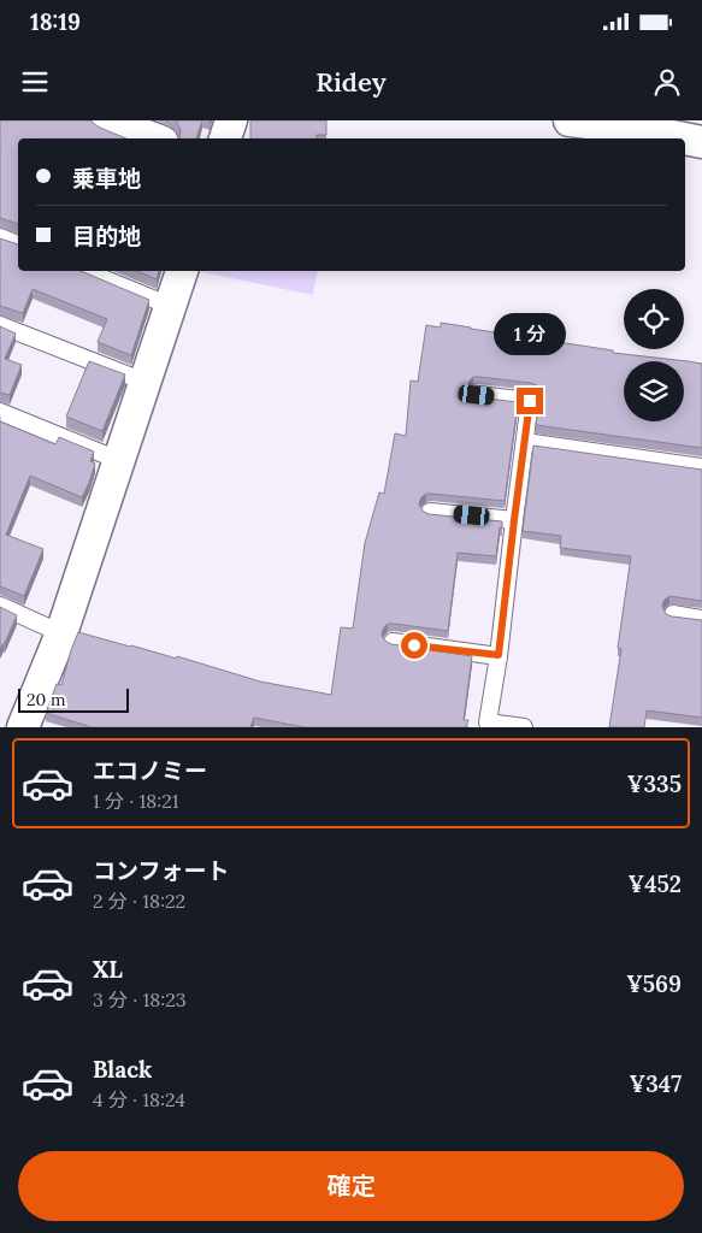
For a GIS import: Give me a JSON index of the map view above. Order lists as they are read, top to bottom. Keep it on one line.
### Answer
{"scale_bar":"20 m","page":{"status":"18:19","header":"Ridey","banner":["乗車地","目的地"],"bubble":"1 分","scale":"20 m","list":[{"name":"エコノミー","note":"1 分 · 18:21","value":"¥335"},{"name":"コンフォート","note":"2 分 · 18:22","value":"¥452"},{"name":"XL","note":"3 分 · 18:23","value":"¥569"},{"name":"Black","note":"4 分 · 18:24","value":"¥347"}],"buttons":"確定"}}
